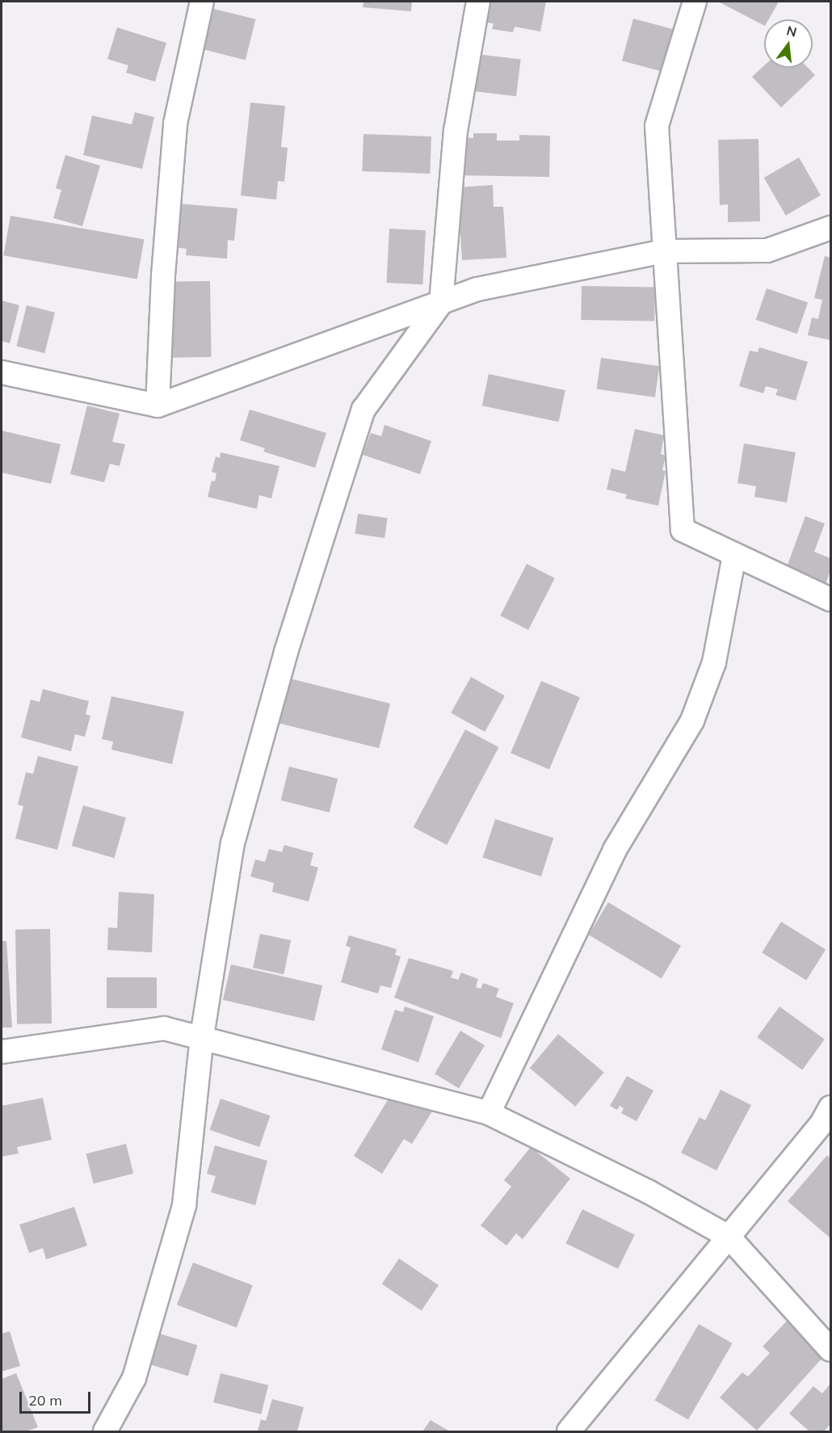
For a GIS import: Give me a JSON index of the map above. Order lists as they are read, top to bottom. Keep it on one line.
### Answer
{"scale_bar":"20 m","north":"top"}
